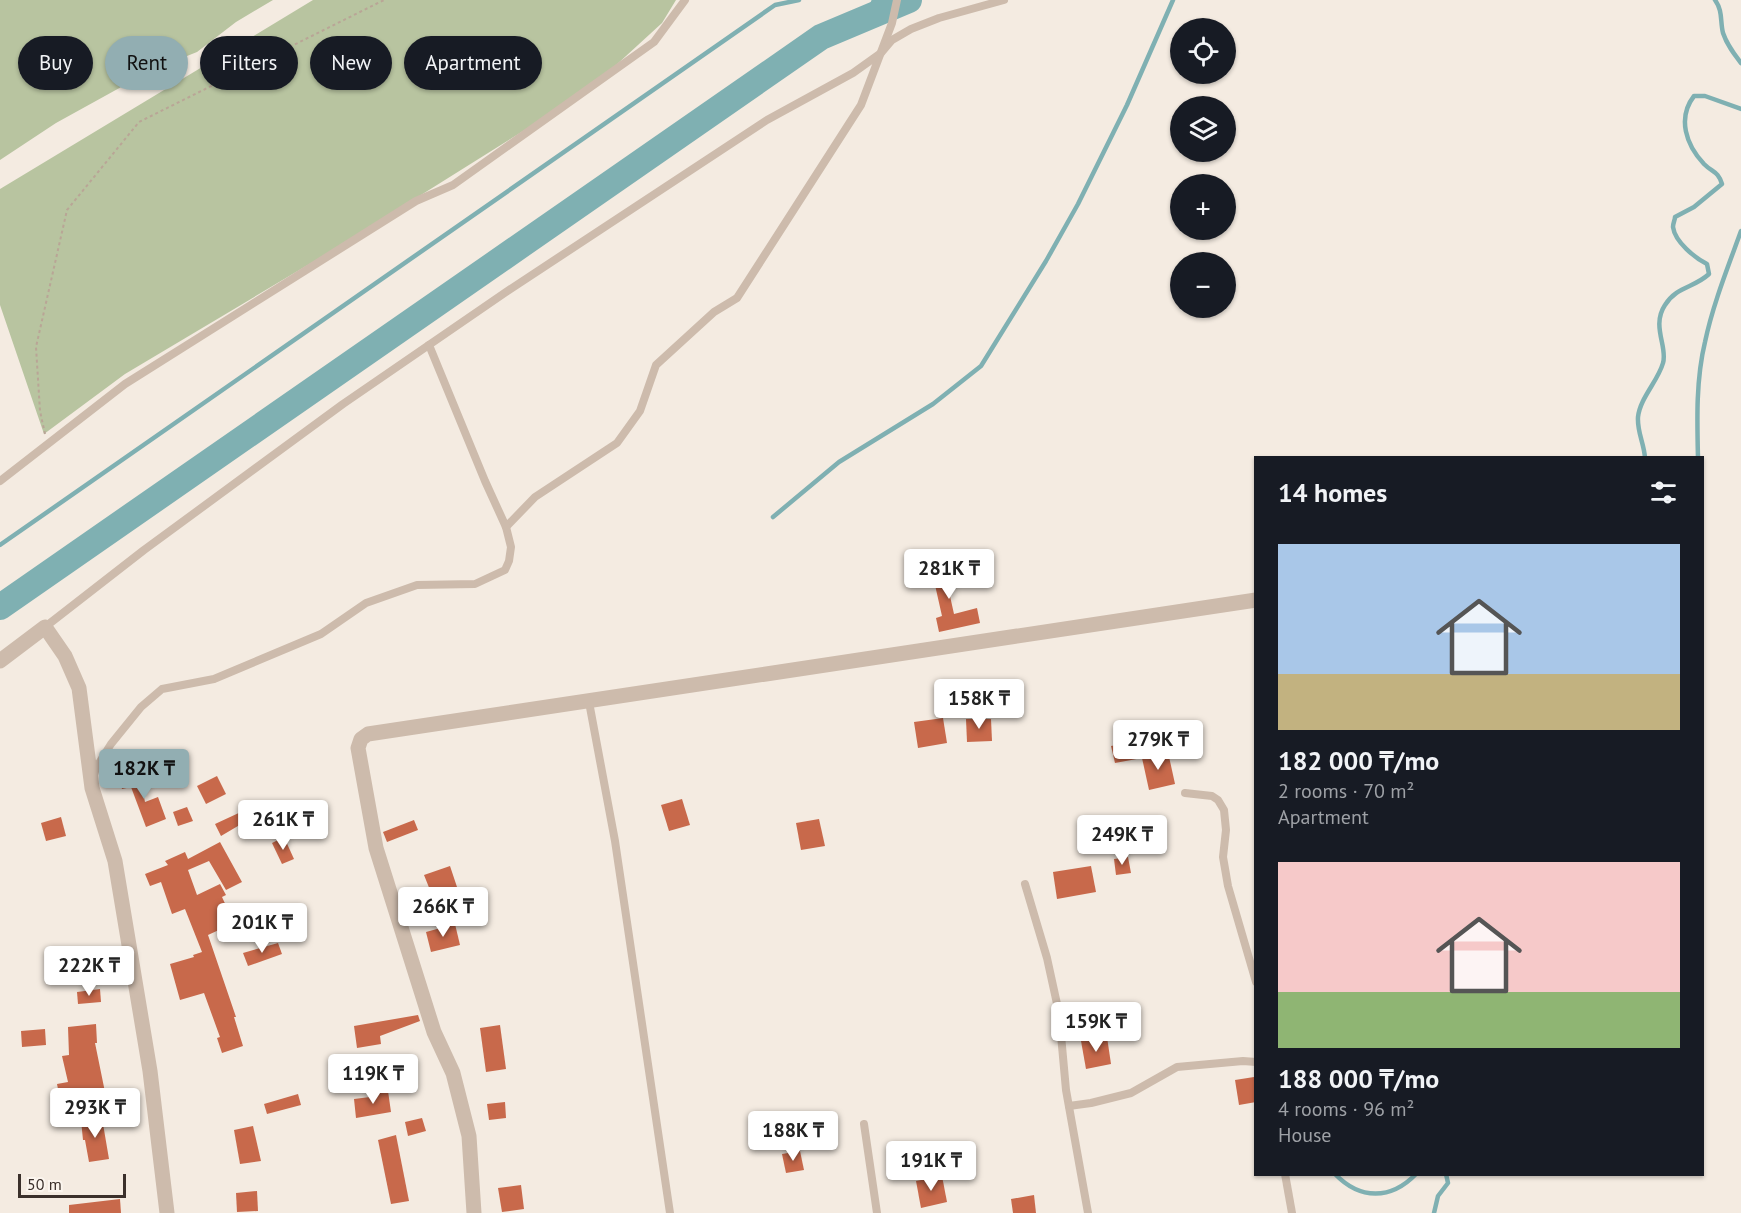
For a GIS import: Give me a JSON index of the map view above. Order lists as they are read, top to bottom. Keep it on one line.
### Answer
{"scale_bar":"50 m","page":{"map_buttons":["+","−"],"chip":["Buy","Rent","Filters","New","Apartment"],"heading":"14 homes","list":[{"name":"182 000 ₸/mo","note":"2 rooms · 70 m² · Apartment"},{"name":"188 000 ₸/mo","note":"4 rooms · 96 m² · House"}],"price":["281K ₸","158K ₸","279K ₸","182K ₸","261K ₸","249K ₸","266K ₸","201K ₸","222K ₸","159K ₸","119K ₸","293K ₸","188K ₸","191K ₸"],"scale":"50 m"}}
